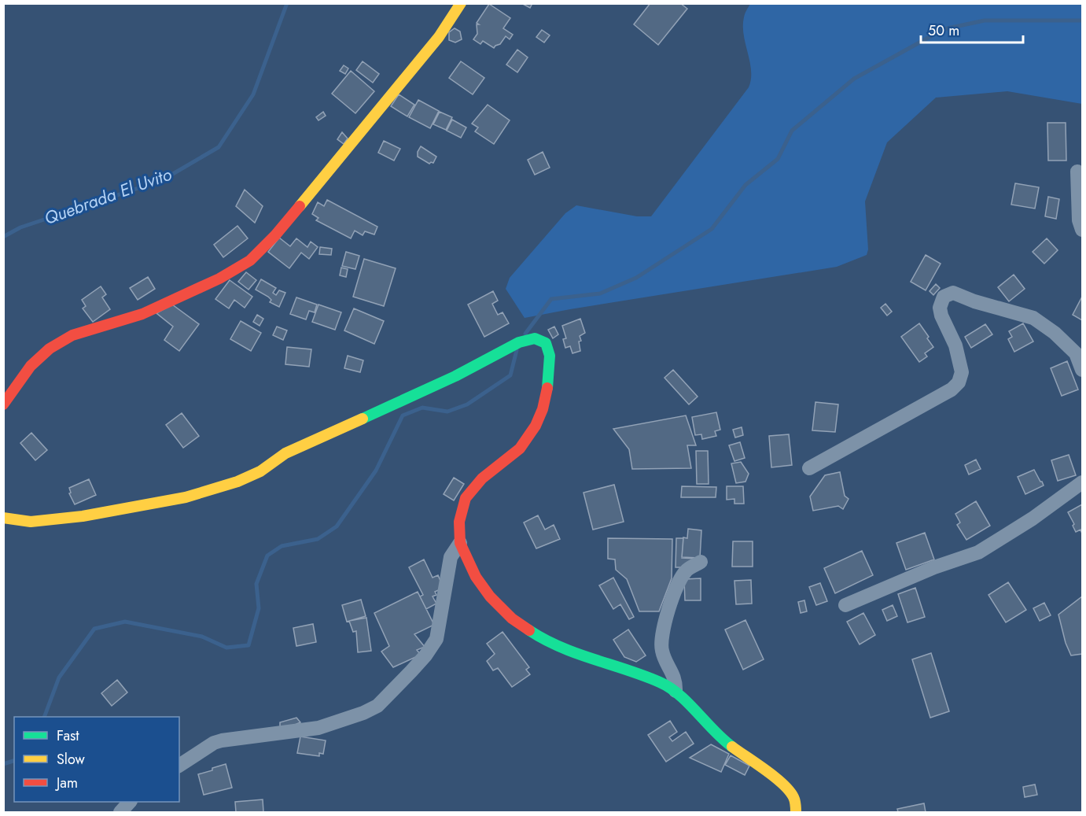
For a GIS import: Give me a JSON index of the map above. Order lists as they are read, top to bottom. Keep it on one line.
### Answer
{"water":["Quebrada El Uvito"],"legend":["Fast","Slow","Jam"],"scale_bar":"50 m"}
